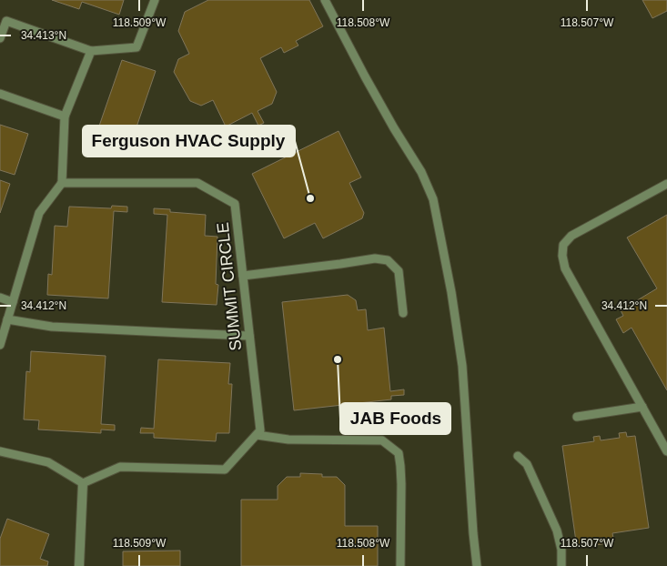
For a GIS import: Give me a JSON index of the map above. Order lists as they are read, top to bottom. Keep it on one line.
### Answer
{"streets":{"lane":["SUMMIT CIRCLE"]},"places":["Ferguson HVAC Supply","JAB Foods"],"coordinates":["118.509°W","118.508°W","118.507°W","34.413°N","34.412°N"]}
